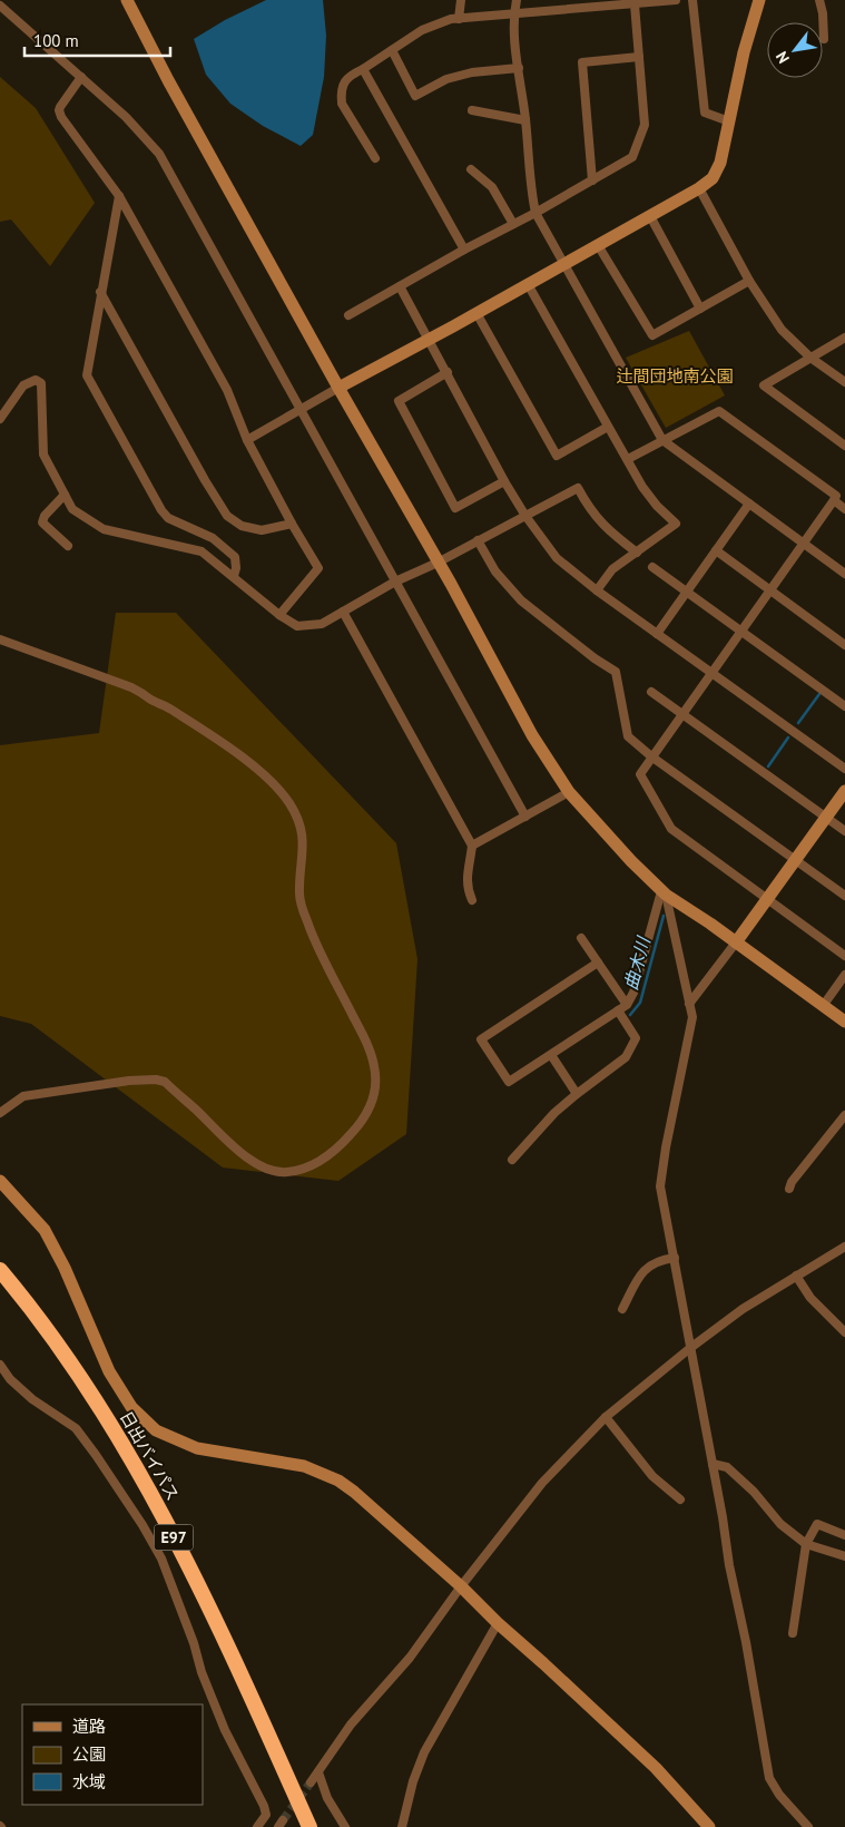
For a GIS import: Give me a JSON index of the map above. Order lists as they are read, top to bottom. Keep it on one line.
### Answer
{"streets":{"highway":["日出バイパス","E97"]},"water":["曲木川"],"parks":["辻間団地南公園"],"legend":["道路","公園","水域"],"scale_bar":"100 m","north":"bottom left"}
